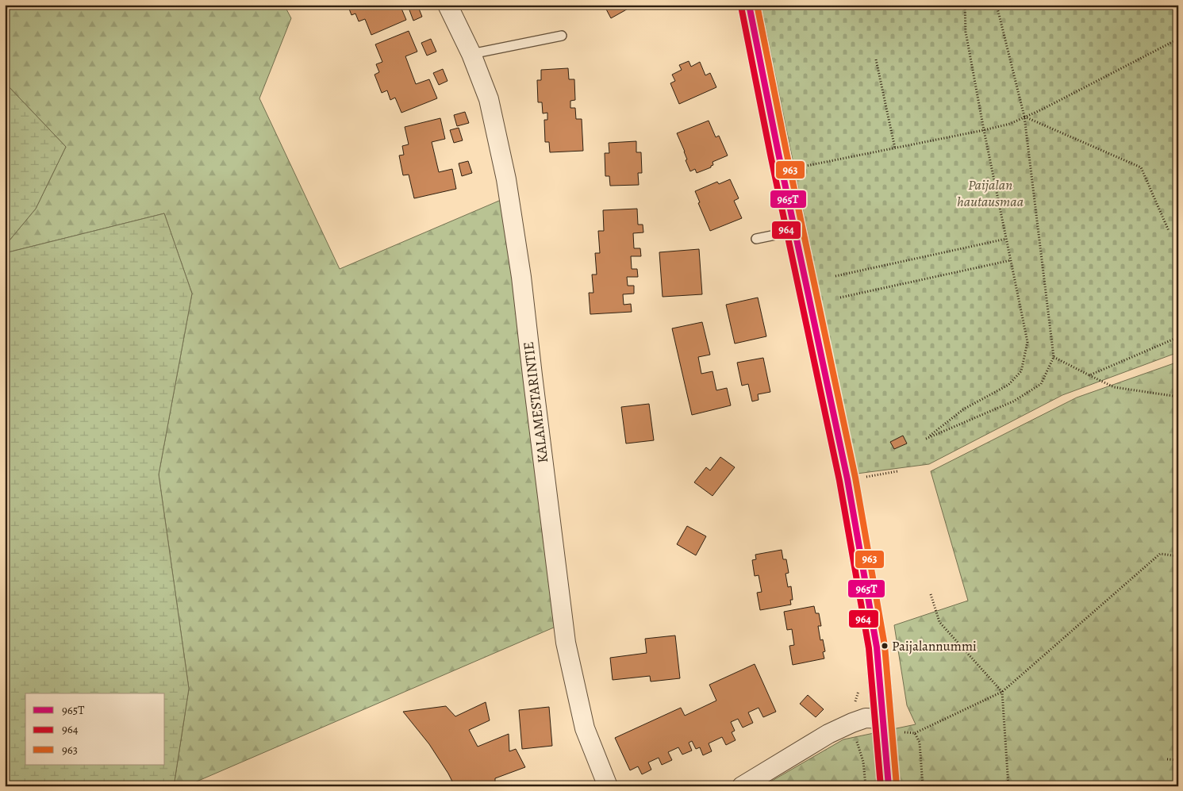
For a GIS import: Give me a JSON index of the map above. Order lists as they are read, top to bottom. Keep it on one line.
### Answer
{"streets":{"street":["KALAMESTARINTIE"]},"parks":["Paijalan hautausmaa"],"places":["Paijalannummi"],"lines":["transit line 965T","transit line 963","transit line 964"],"legend":["965T","964","963"]}
